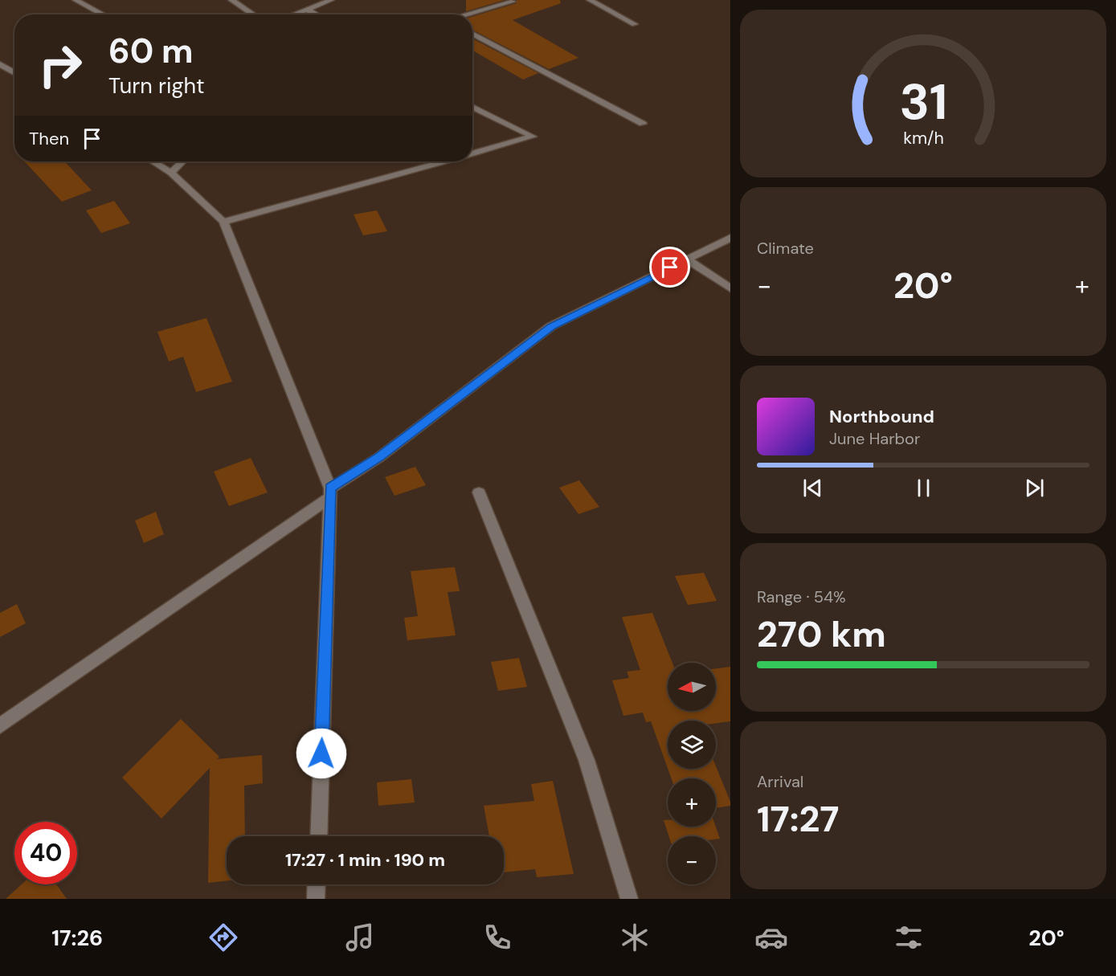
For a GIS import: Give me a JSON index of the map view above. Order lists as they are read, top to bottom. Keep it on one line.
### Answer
{"north":"left","page":{"turn":["60 m","Turn right"],"then":"Then","tile":["Climate",["Range · 54%","270 km"],["Arrival","17:27"]],"heat":["−","20°","+"],"song":["Northbound","June Harbor"],"map_buttons":["+","−"],"limit":"40","trip":"17:27 · 1 min · 190 m","tabs":["17:26","20°"],"gauge":["31","km/h"]}}
